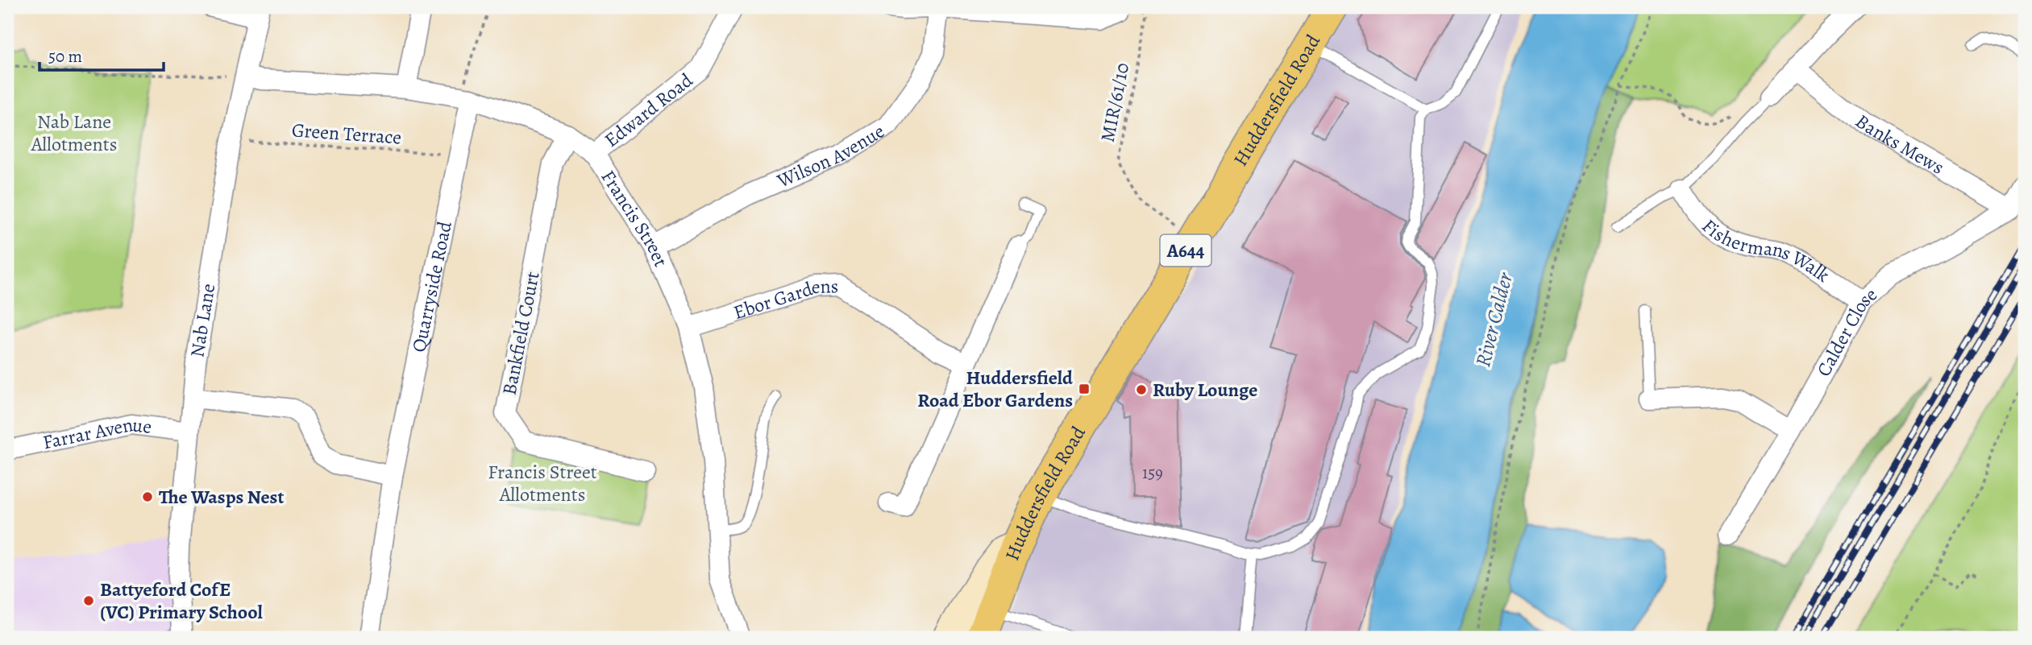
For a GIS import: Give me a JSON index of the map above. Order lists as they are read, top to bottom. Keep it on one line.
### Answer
{"streets":{"highway":["Huddersfield Road","A644"],"street":["Edward Road","Banks Mews","Wilson Avenue","Francis Street","Fishermans Walk","Quarryside Road","Ebor Gardens","Nab Lane","Bankfield Court","Calder Close","Farrar Avenue"],"path":["MIR/61/10","Green Terrace"]},"crossings":[["Huddersfield Road","MIR/61/10"],["Edward Road","Francis Street"],["Green Terrace","Quarryside Road"],["Green Terrace","Nab Lane"],["Banks Mews","Calder Close"],["Wilson Avenue","Francis Street"],["Francis Street","Quarryside Road"],["Francis Street","Ebor Gardens"],["Francis Street","Nab Lane"],["Francis Street","Bankfield Court"],["Fishermans Walk","Calder Close"],["Nab Lane","Farrar Avenue"]],"water":["River Calder"],"parks":["Nab Lane Allotments","Francis Street Allotments"],"places":{"transit":["Huddersfield Road Ebor Gardens"],"other":["Ruby Lounge","The Wasps Nest","Battyeford CofE (VC) Primary School"]},"house_numbers":["159"],"scale_bar":"50 m"}
